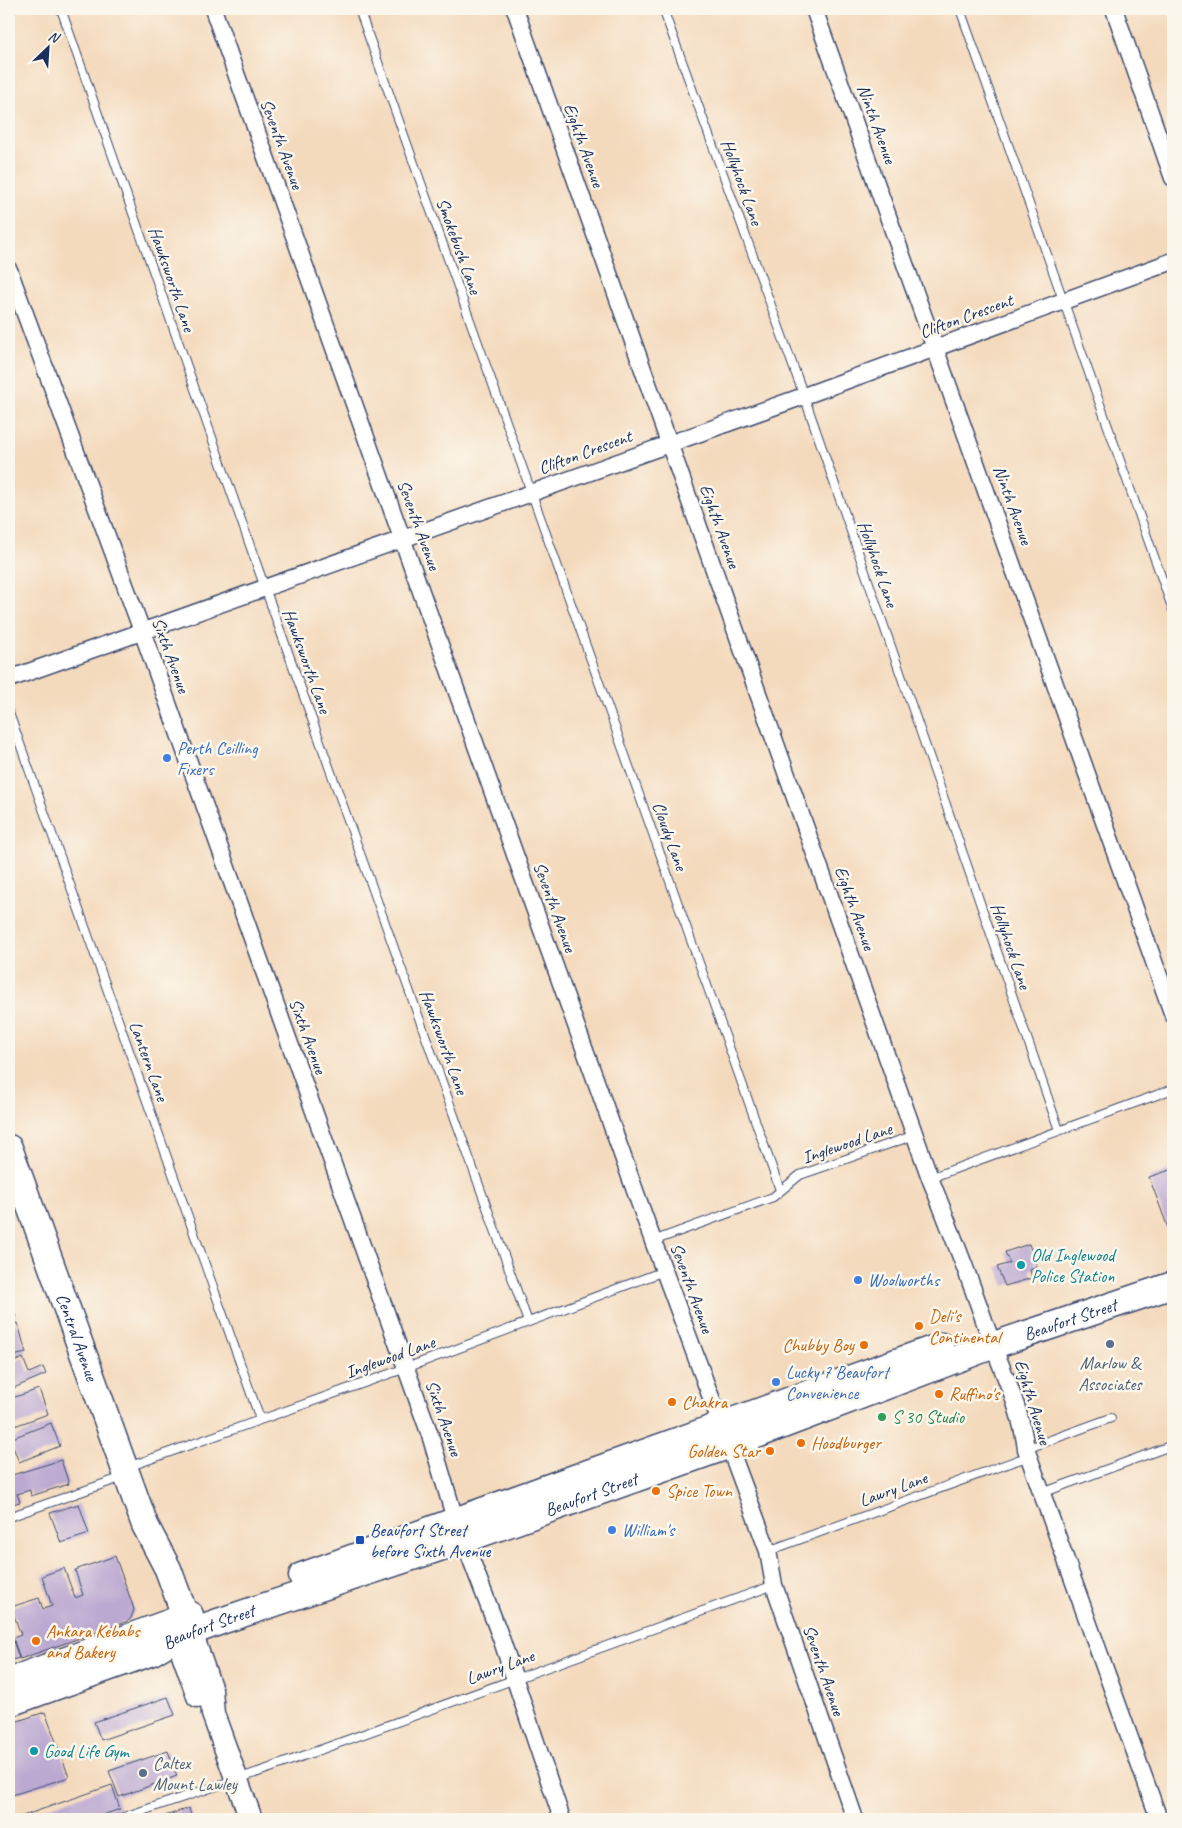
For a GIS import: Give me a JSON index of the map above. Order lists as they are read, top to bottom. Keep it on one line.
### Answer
{"streets":{"main road":["Beaufort Street","Central Avenue"],"street":["Ninth Avenue","Seventh Avenue","Eighth Avenue","Clifton Crescent","Sixth Avenue"],"lane":["Hollyhock Lane","Smokebush Lane","Hawksworth Lane","Cloudy Lane","Lantern Lane","Inglewood Lane","Lawry Lane"]},"crossings":[["Ninth Avenue","Clifton Crescent"],["Seventh Avenue","Clifton Crescent"],["Seventh Avenue","Inglewood Lane"],["Seventh Avenue","Beaufort Street"],["Seventh Avenue","Lawry Lane"],["Eighth Avenue","Clifton Crescent"],["Eighth Avenue","Inglewood Lane"],["Eighth Avenue","Beaufort Street"],["Eighth Avenue","Lawry Lane"],["Hollyhock Lane","Clifton Crescent"],["Smokebush Lane","Clifton Crescent"],["Smokebush Lane","Cloudy Lane"],["Hawksworth Lane","Clifton Crescent"],["Hawksworth Lane","Inglewood Lane"],["Clifton Crescent","Sixth Avenue"],["Clifton Crescent","Cloudy Lane"],["Sixth Avenue","Inglewood Lane"],["Sixth Avenue","Beaufort Street"],["Sixth Avenue","Lawry Lane"],["Cloudy Lane","Inglewood Lane"],["Lantern Lane","Inglewood Lane"],["Inglewood Lane","Central Avenue"],["Beaufort Street","Central Avenue"],["Central Avenue","Lawry Lane"]],"places":{"other":["Perth Ceilling Fixers","Old Inglewood Police Station","Woolworths","Deli's Continental","Marlow & Associates","Chubby Boy","Lucky 7 Beaufort Convenience","Ruffino's","Chakra","S 30 Studio","Hoodburger","Golden Star","Spice Town","William's","Ankara Kebabs and Bakery","Good Life Gym","Caltex Mount Lawley"],"transit":["Beaufort Street before Sixth Avenue"]},"north":"top right"}
